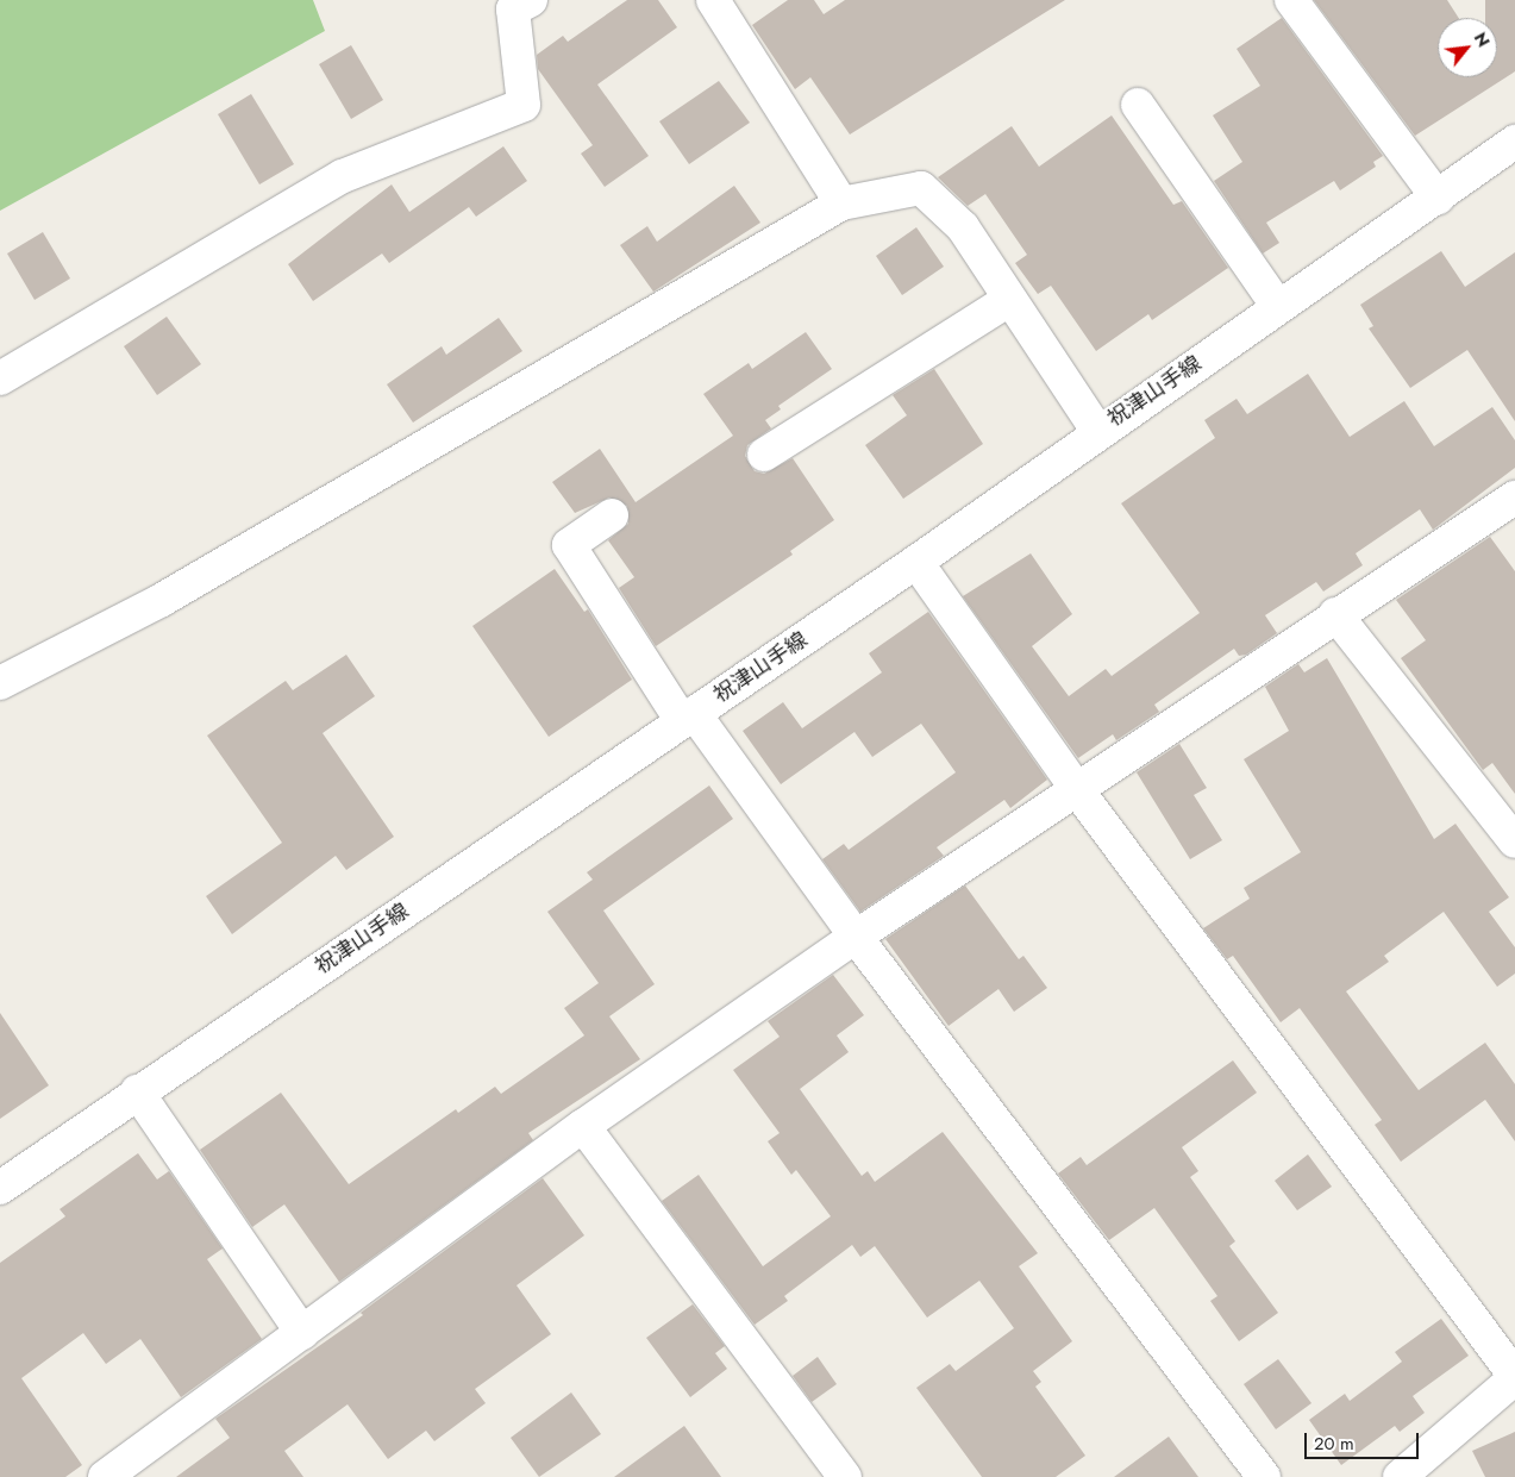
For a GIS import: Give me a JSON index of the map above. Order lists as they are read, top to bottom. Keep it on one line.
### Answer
{"streets":{"street":["祝津山手線"]},"scale_bar":"20 m","north":"top right"}
